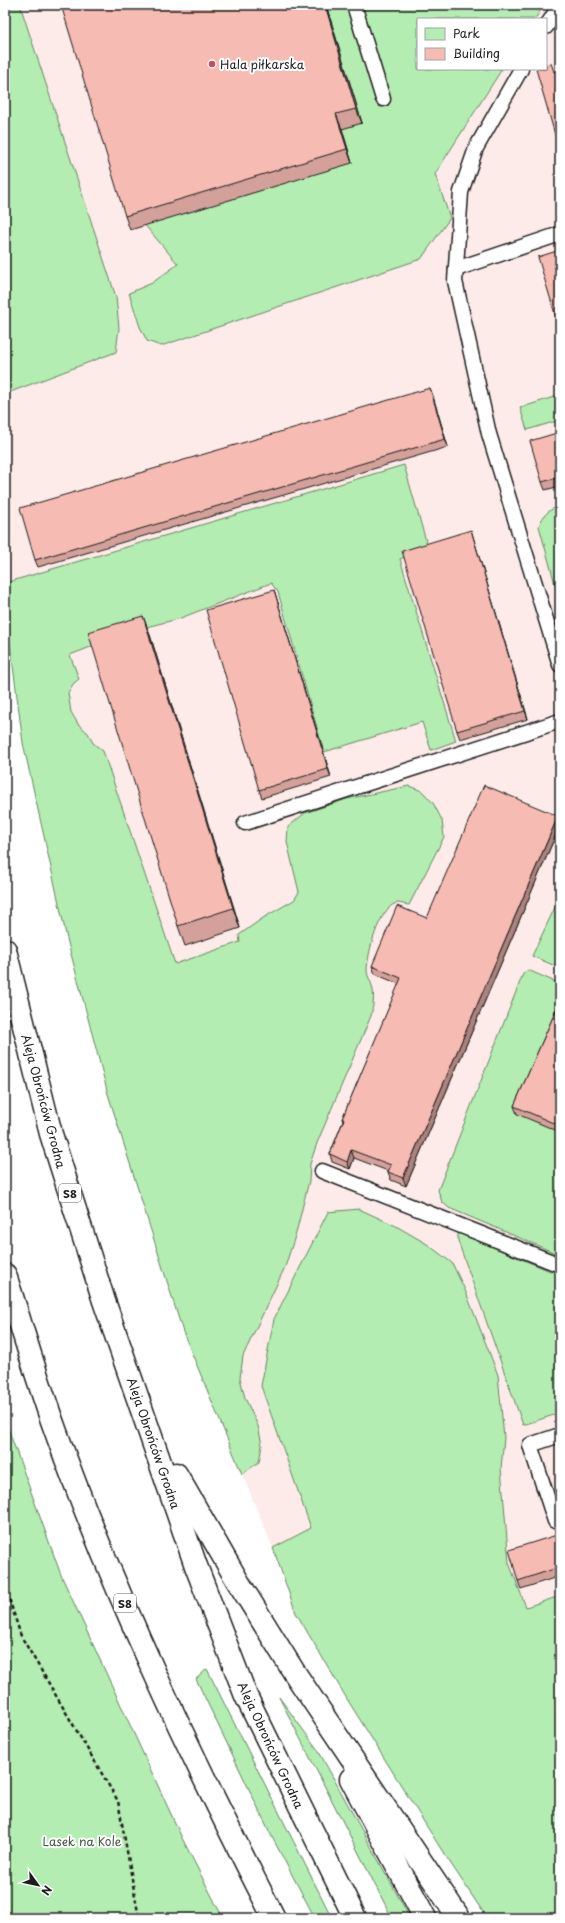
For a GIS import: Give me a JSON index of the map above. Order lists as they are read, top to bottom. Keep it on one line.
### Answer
{"streets":{"highway":["Aleja Obrońców Grodna","S8"]},"parks":["Lasek na Kole"],"places":["Hala piłkarska"],"legend":["Park","Building"],"north":"bottom right"}
